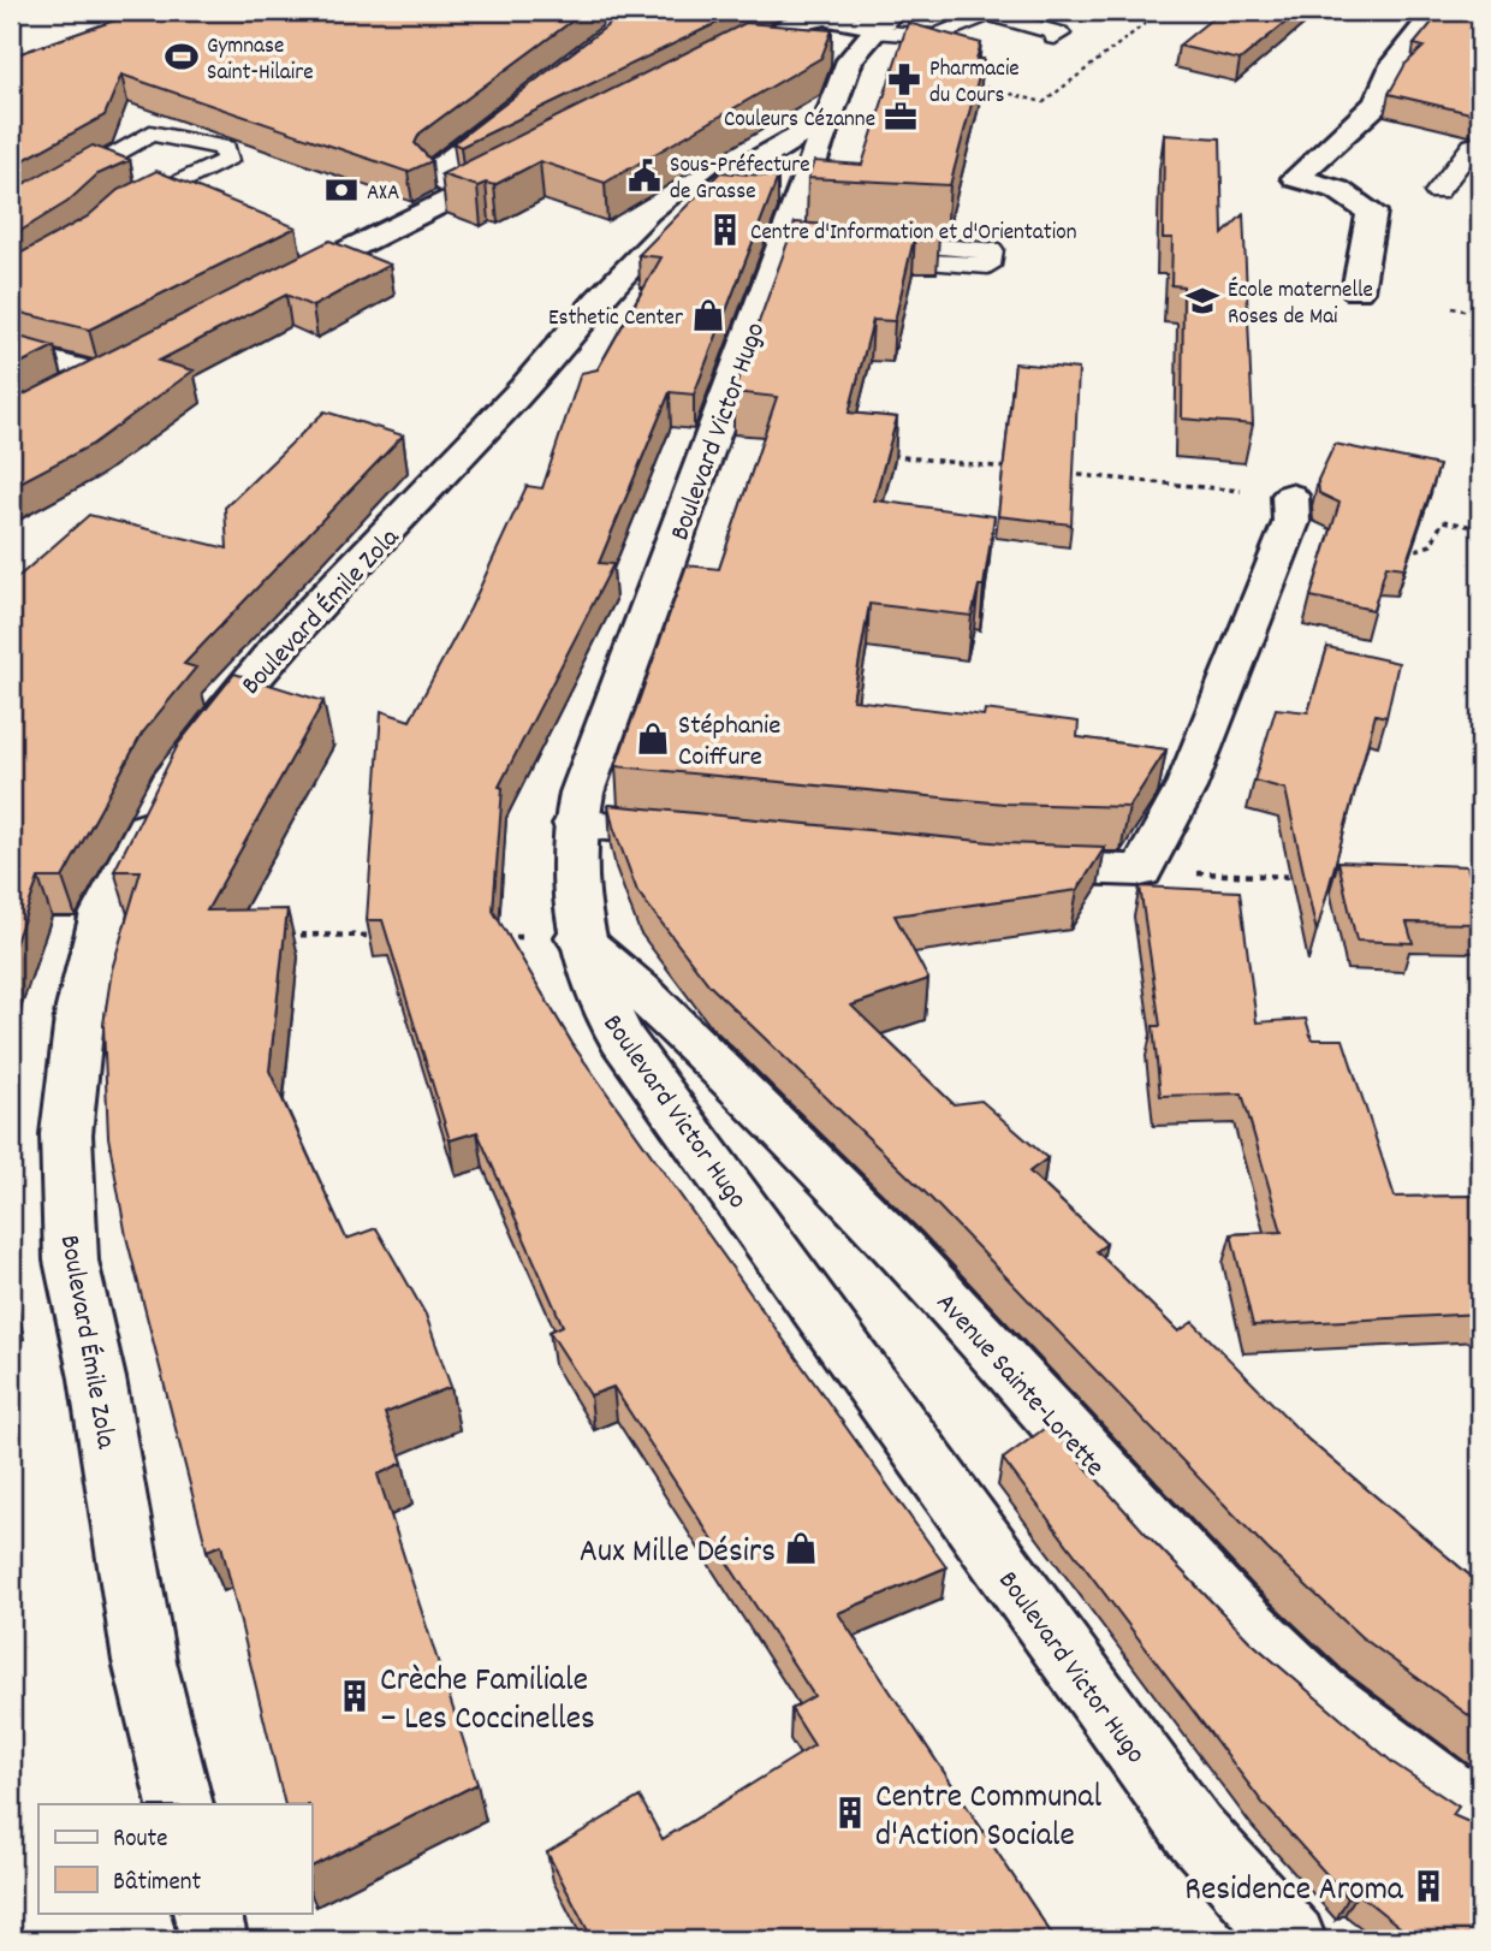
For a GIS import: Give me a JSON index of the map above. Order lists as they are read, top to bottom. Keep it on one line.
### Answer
{"streets":{"main road":["Boulevard Victor Hugo","Boulevard Émile Zola","Avenue Sainte-Lorette"]},"crossings":[["Boulevard Victor Hugo","Boulevard Émile Zola"],["Boulevard Victor Hugo","Avenue Sainte-Lorette"]],"places":{"sports":["Gymnase Saint-Hilaire"],"pharmacy":["Pharmacie du Cours"],"office":["Couleurs Cézanne"],"public building":["Sous-Préfecture de Grasse"],"bank":["AXA"],"building":["Centre d'Information et d'Orientation","Crèche Familiale – Les Coccinelles","Centre Communal d'Action Sociale","Residence Aroma"],"school or university":["École maternelle Roses de Mai"],"shop":["Esthetic Center","Stéphanie Coiffure","Aux Mille Désirs"]},"legend":["Route","Bâtiment"]}
